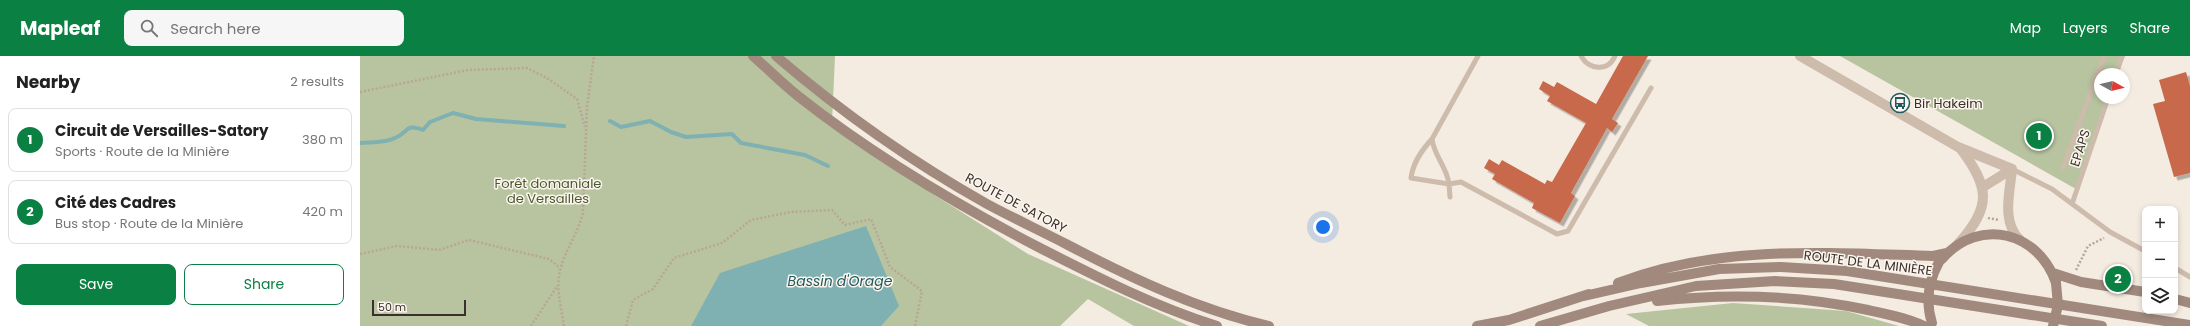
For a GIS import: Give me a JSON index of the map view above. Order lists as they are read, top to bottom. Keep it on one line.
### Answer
{"streets":{"main road":["ROUTE DE SATORY","ROUTE DE LA MINIÈRE"],"lane":["EPAPS"]},"water":["Bassin d'Orage"],"parks":["Forêt domaniale de Versailles"],"places":{"bus stop":["Bir Hakeim"]},"scale_bar":"50 m","north":"right","page":{"header":"Mapleaf","search":"Search here","nav":["Map","Layers","Share"],"heading":["Nearby","2 results"],"list":[{"mark":"1","name":"Circuit de Versailles-Satory","note":"Sports · Route de la Minière","value":"380 m"},{"mark":"2","name":"Cité des Cadres","note":"Bus stop · Route de la Minière","value":"420 m"}],"pins":["1","2"],"map_buttons":["+","−"],"buttons":["Save","Share"],"scale":"50 m"}}
